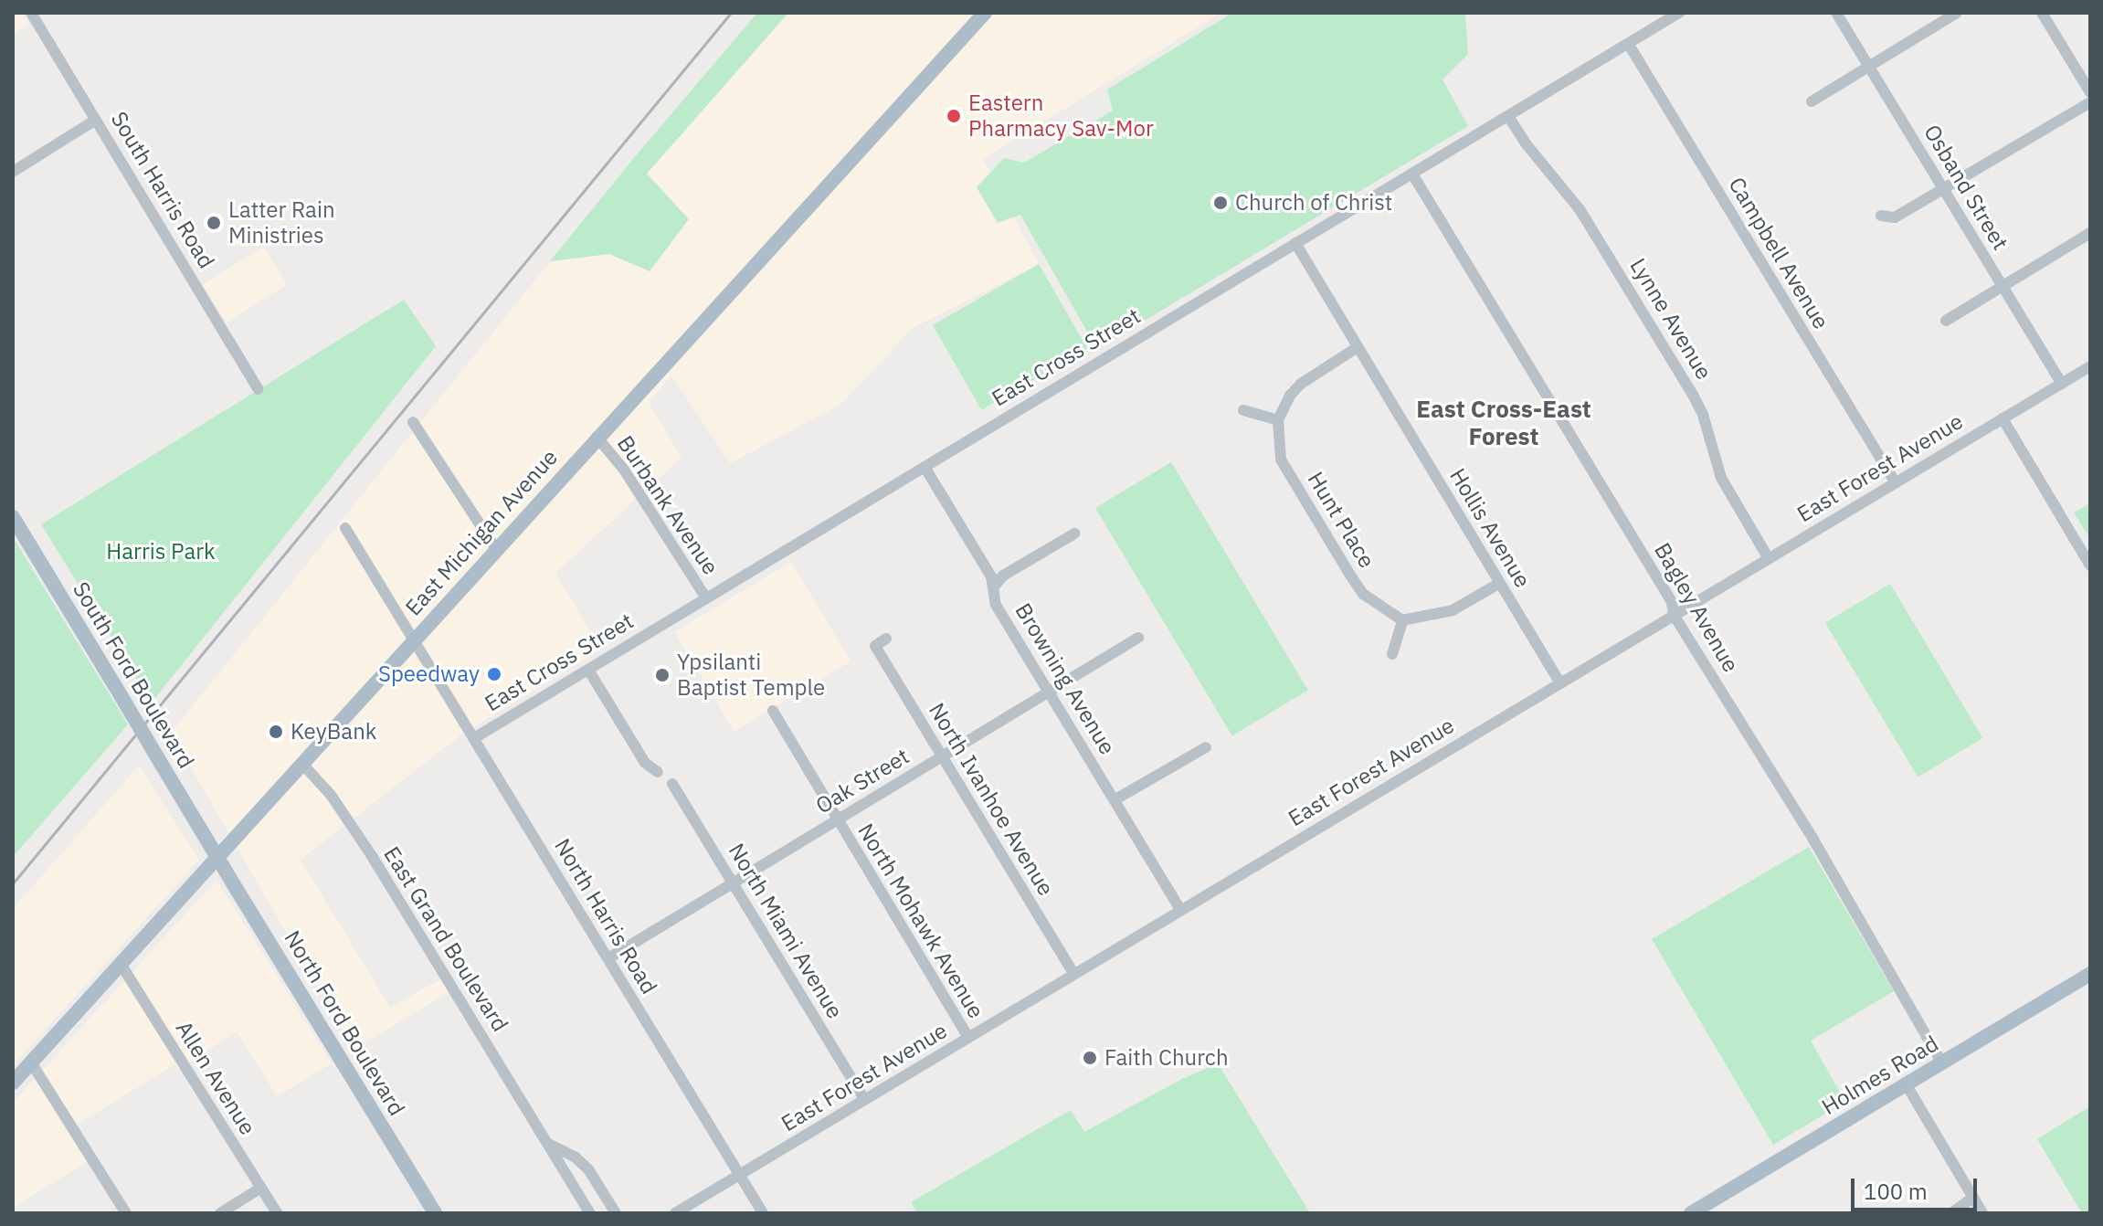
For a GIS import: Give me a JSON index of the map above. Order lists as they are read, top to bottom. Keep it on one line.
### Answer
{"streets":{"main road":["East Michigan Avenue","South Ford Boulevard","North Ford Boulevard","Holmes Road"],"street":["Osband Street","South Harris Road","Campbell Avenue","Lynne Avenue","East Cross Street","East Forest Avenue","Burbank Avenue","Hunt Place","Hollis Avenue","Bagley Avenue","Browning Avenue","Oak Street","North Ivanhoe Avenue","North Harris Road","North Mohawk Avenue","North Miami Avenue","East Grand Boulevard","Allen Avenue"]},"crossings":[["Osband Street","East Forest Avenue"],["Campbell Avenue","East Cross Street"],["Campbell Avenue","East Forest Avenue"],["Lynne Avenue","East Cross Street"],["Lynne Avenue","East Forest Avenue"],["East Cross Street","Burbank Avenue"],["East Cross Street","Hollis Avenue"],["East Cross Street","Bagley Avenue"],["East Cross Street","Browning Avenue"],["East Cross Street","North Harris Road"],["East Forest Avenue","Hollis Avenue"],["East Forest Avenue","Bagley Avenue"],["East Forest Avenue","Browning Avenue"],["East Forest Avenue","North Ivanhoe Avenue"],["East Forest Avenue","North Harris Road"],["East Forest Avenue","North Mohawk Avenue"],["East Forest Avenue","North Miami Avenue"],["Burbank Avenue","East Michigan Avenue"],["East Michigan Avenue","North Harris Road"],["East Michigan Avenue","East Grand Boulevard"],["East Michigan Avenue","Allen Avenue"],["Bagley Avenue","Holmes Road"],["South Ford Boulevard","North Ford Boulevard"],["Browning Avenue","Oak Street"],["Oak Street","North Ivanhoe Avenue"],["Oak Street","North Harris Road"],["Oak Street","North Mohawk Avenue"],["Oak Street","North Miami Avenue"]],"districts":["East Cross-East Forest"],"parks":["Harris Park"],"places":["Eastern Pharmacy Sav-Mor","Church of Christ","Latter Rain Ministries","Speedway","Ypsilanti Baptist Temple","KeyBank","Faith Church"],"scale_bar":"100 m"}
